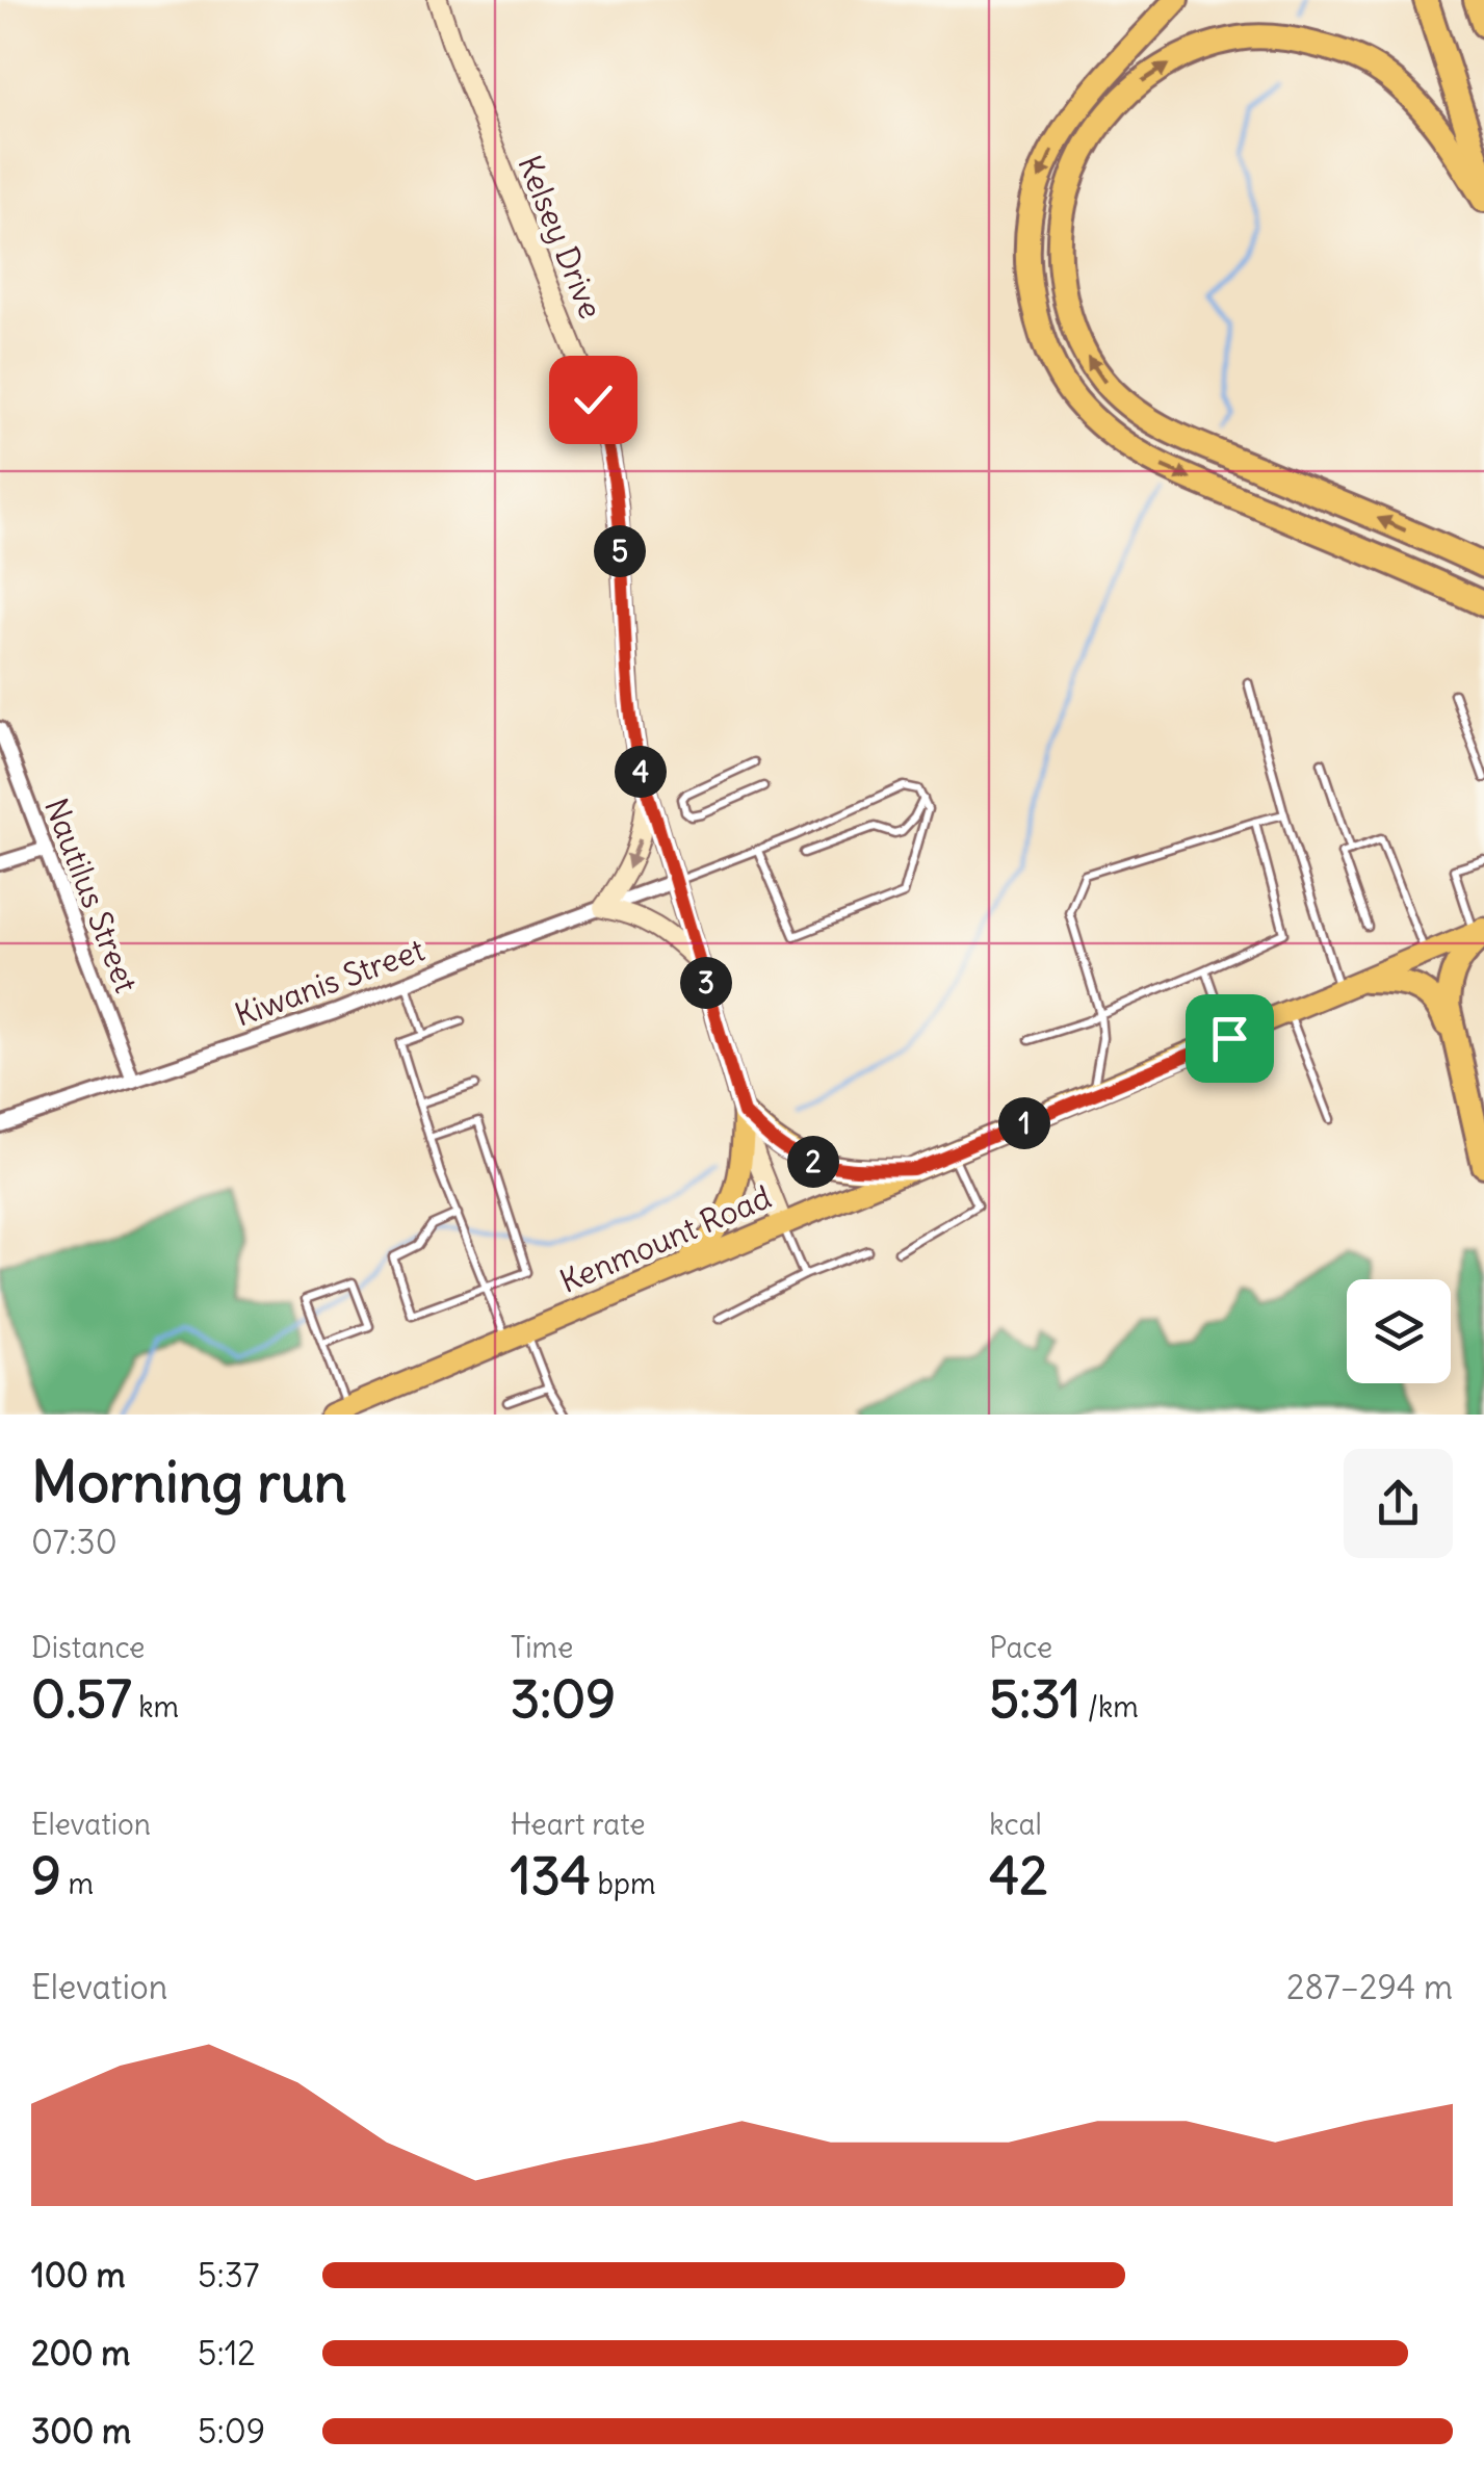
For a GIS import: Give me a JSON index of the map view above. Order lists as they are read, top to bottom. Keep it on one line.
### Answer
{"streets":{"main road":["Kelsey Drive","Kenmount Road"],"street":["Nautilus Street","Kiwanis Street"]},"crossings":[["Kelsey Drive","Kiwanis Street"],["Kelsey Drive","Kenmount Road"],["Nautilus Street","Kiwanis Street"]],"page":{"pins":["5","4","3","1","2"],"heading":["Morning run","07:30"],"stats":[["Distance","0.57 km"],["Time","3:09"],["Pace","5:31 /km"],["Elevation","9 m"],["Heart rate","134 bpm"],["kcal","42"]],"chart":["Elevation","287–294 m"],"list":[{"name":"100 m","note":"5:37"},{"name":"200 m","note":"5:12"},{"name":"300 m","note":"5:09"}]}}
